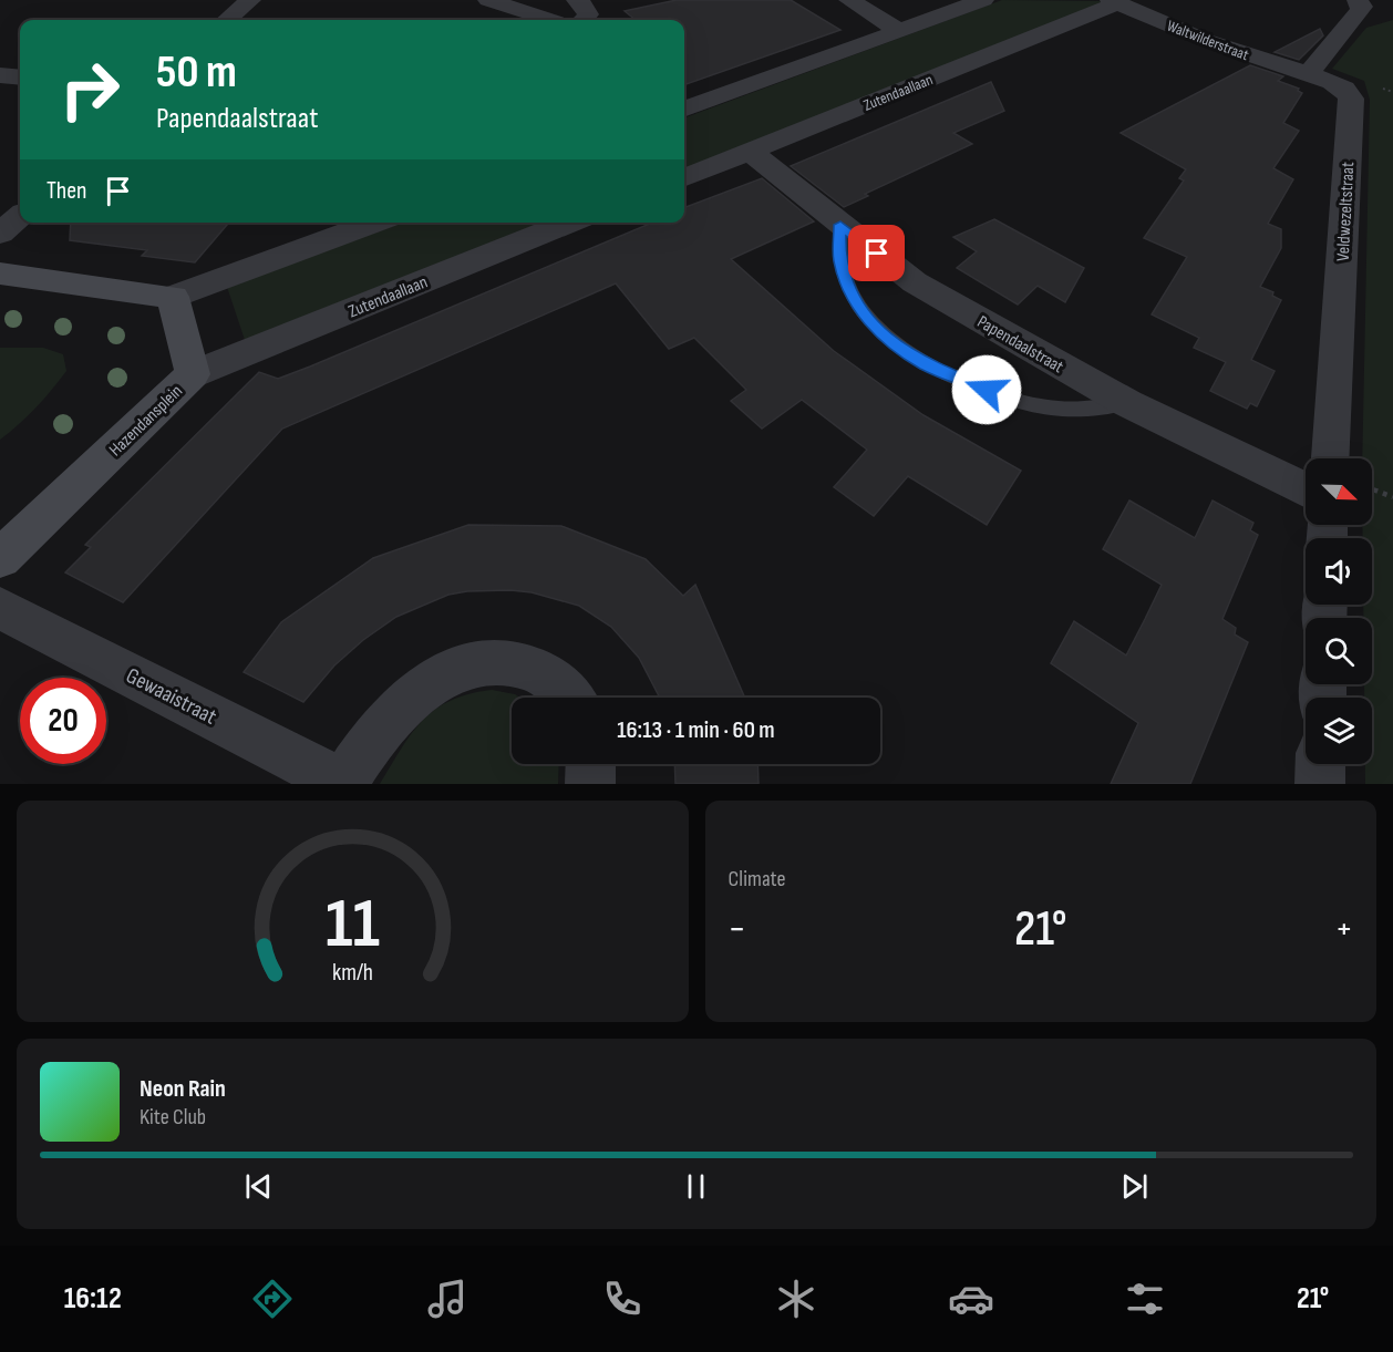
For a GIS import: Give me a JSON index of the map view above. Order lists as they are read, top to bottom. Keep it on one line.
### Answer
{"streets":{"street":["Waltwilderstraat","Zutendaallaan","Veldwezeltstraat","Papendaalstraat","Hazendansplein","Gewaaistraat"]},"crossings":[["Waltwilderstraat","Zutendaallaan"],["Waltwilderstraat","Veldwezeltstraat"],["Zutendaallaan","Papendaalstraat"],["Zutendaallaan","Hazendansplein"]],"north":"bottom right","page":{"turn":["50 m","Papendaalstraat"],"then":"Then","limit":"20","trip":"16:13 · 1 min · 60 m","tile":"Climate","heat":["−","21°","+"],"song":["Neon Rain","Kite Club"],"tabs":["16:12","21°"],"gauge":["11","km/h"]}}
